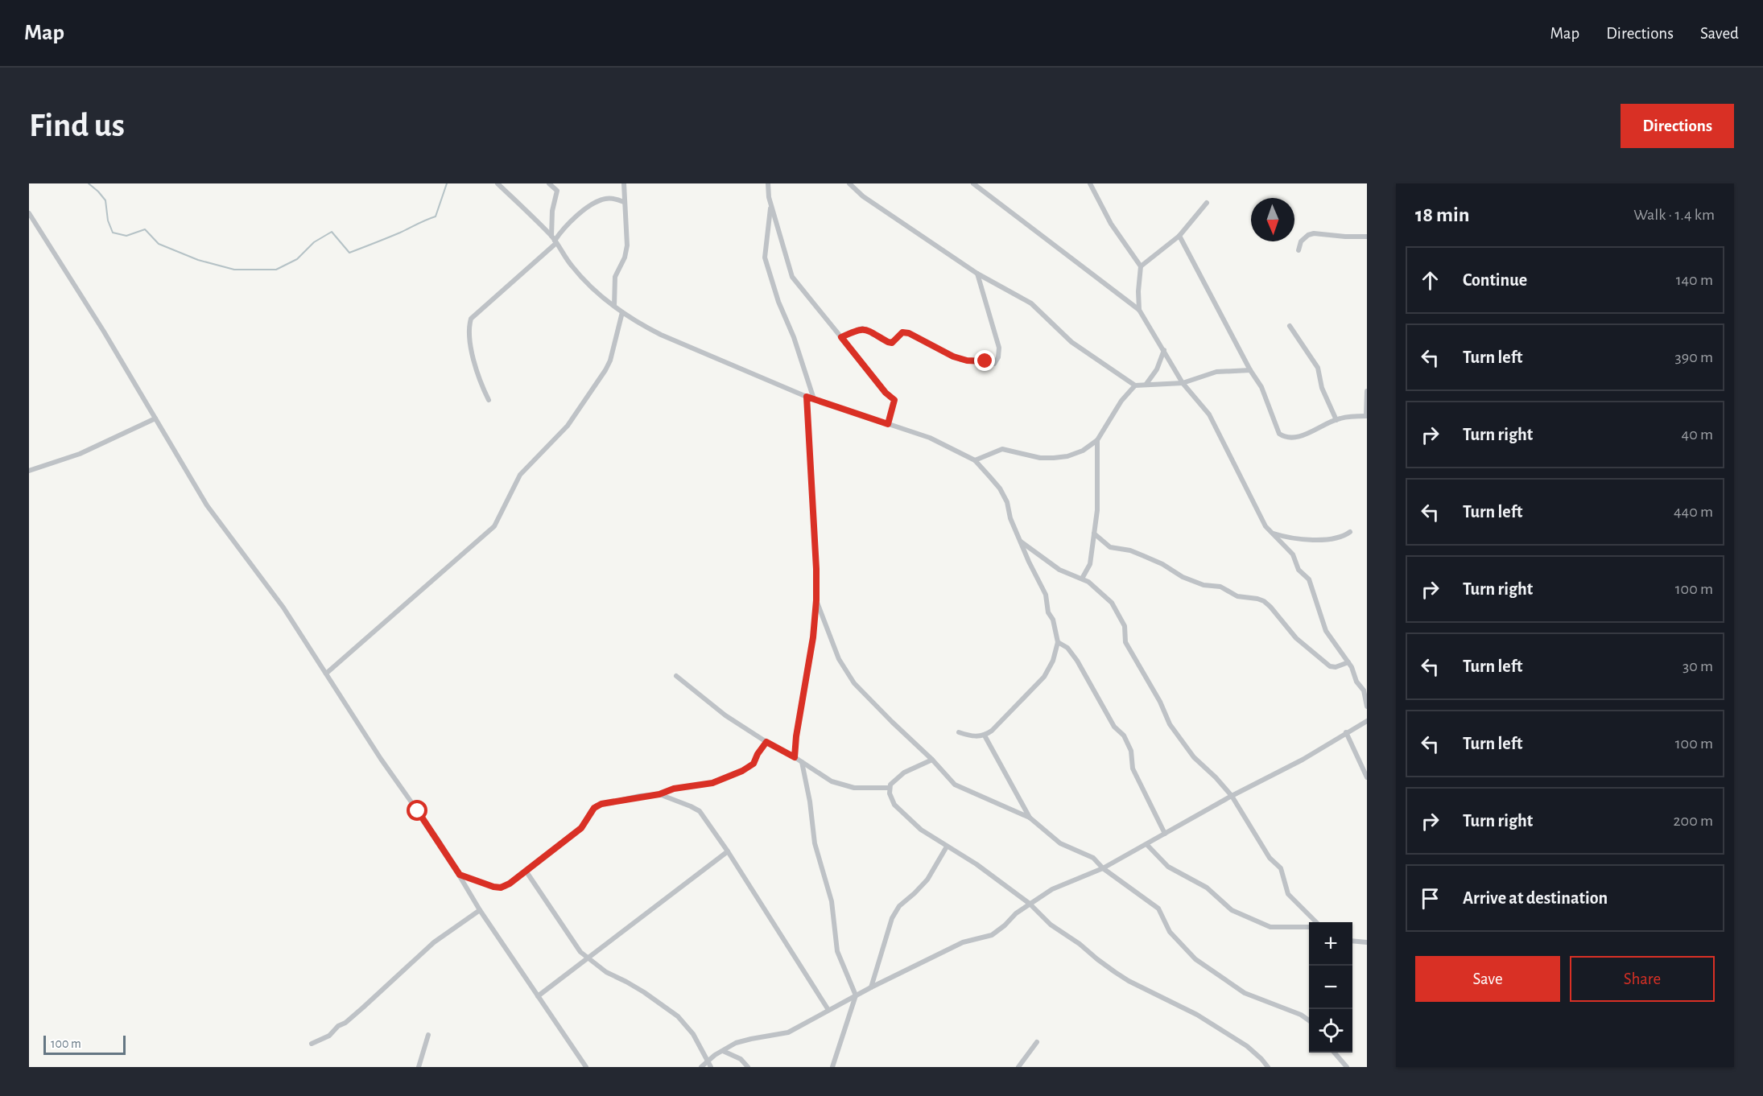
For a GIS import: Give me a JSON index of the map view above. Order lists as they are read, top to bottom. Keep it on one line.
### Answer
{"scale_bar":"100 m","north":"bottom","page":{"header":"Map","nav":["Map","Directions","Saved"],"buttons":["Directions",["Save","Share"]],"title":"Find us","heading":["18 min","Walk · 1.4 km"],"list":[["Continue","140 m"],["Turn left","390 m"],["Turn right","40 m"],["Turn left","440 m"],["Turn right","100 m"],["Turn left","30 m"],["Turn left","100 m"],["Turn right","200 m"],"Arrive at destination"],"map_buttons":["+","−"],"scale":"100 m"}}
